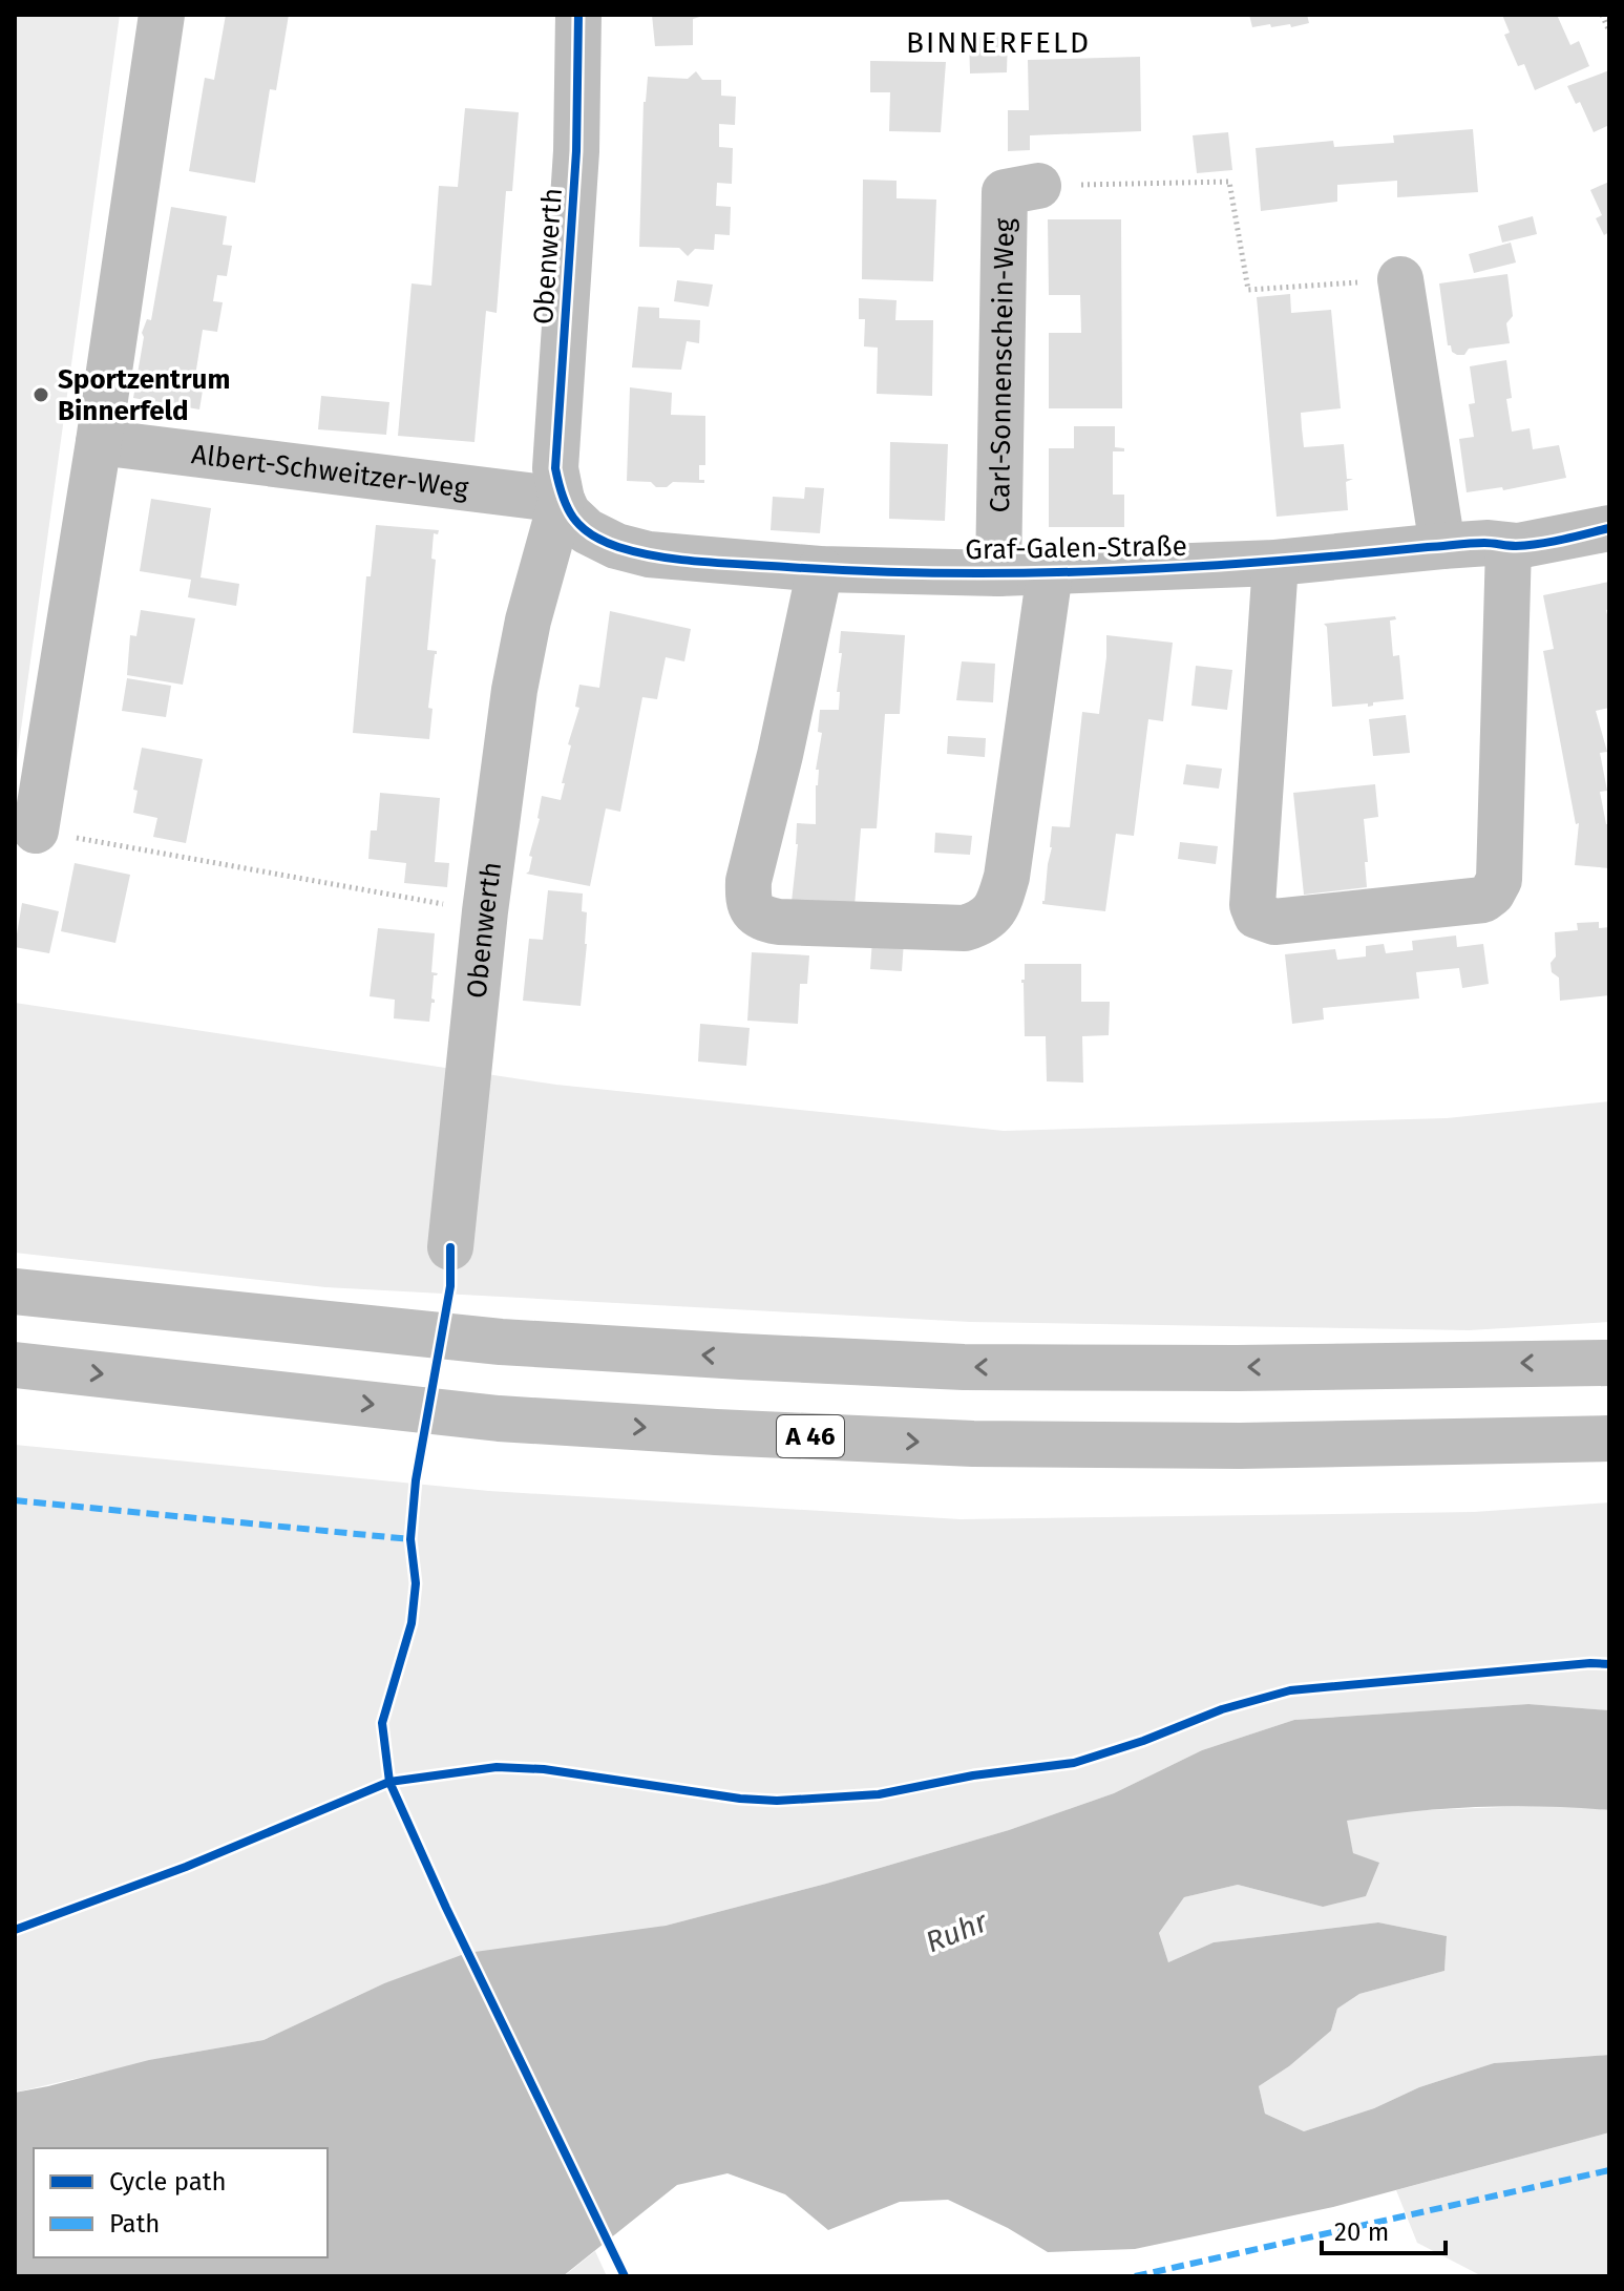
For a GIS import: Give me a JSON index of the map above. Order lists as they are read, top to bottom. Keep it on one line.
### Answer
{"streets":{"main road":["Obenwerth","Carl-Sonnenschein-Weg","Albert-Schweitzer-Weg","Graf-Galen-Straße","A 46"]},"crossings":[["Obenwerth","Albert-Schweitzer-Weg"],["Obenwerth","Graf-Galen-Straße"],["Carl-Sonnenschein-Weg","Graf-Galen-Straße"],["Albert-Schweitzer-Weg","Graf-Galen-Straße"]],"districts":["BINNERFELD"],"water":["Ruhr"],"places":["Sportzentrum Binnerfeld"],"legend":["Cycle path","Path"],"scale_bar":"20 m"}
